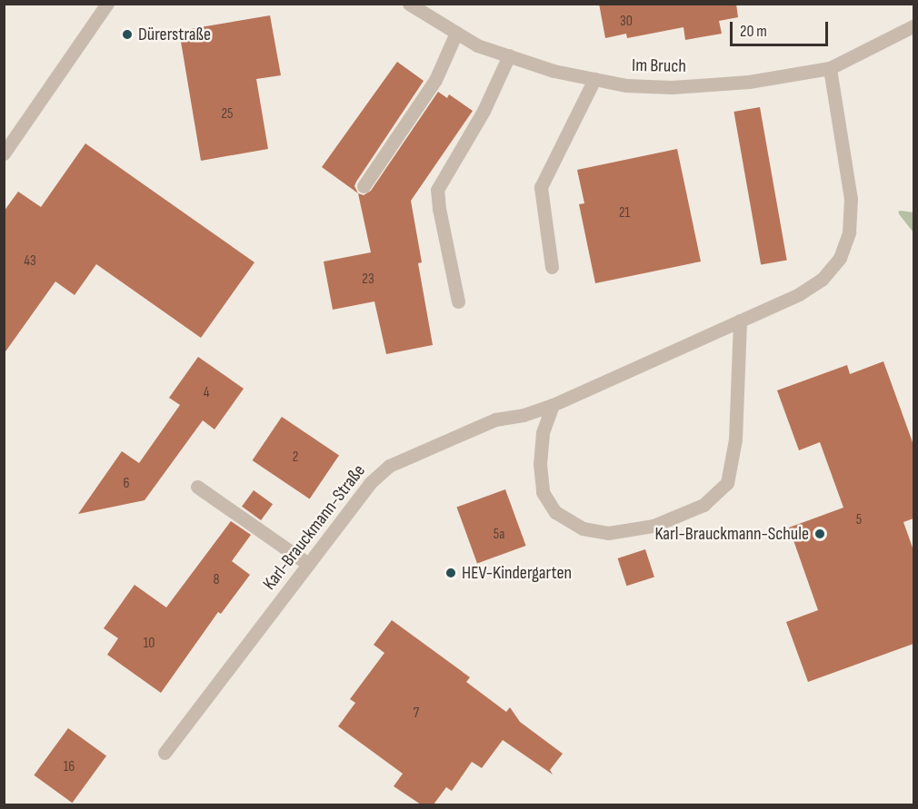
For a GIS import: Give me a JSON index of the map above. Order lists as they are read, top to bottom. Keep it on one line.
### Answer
{"streets":{"street":["Im Bruch","Karl-Brauckmann-Straße"]},"crossings":[["Im Bruch","Karl-Brauckmann-Straße"]],"places":["Dürerstraße","Karl-Brauckmann-Schule","HEV-Kindergarten"],"house_numbers":["30","25","21","43","23","4","2","6","5","5a","8","10","7","16"],"scale_bar":"20 m"}
